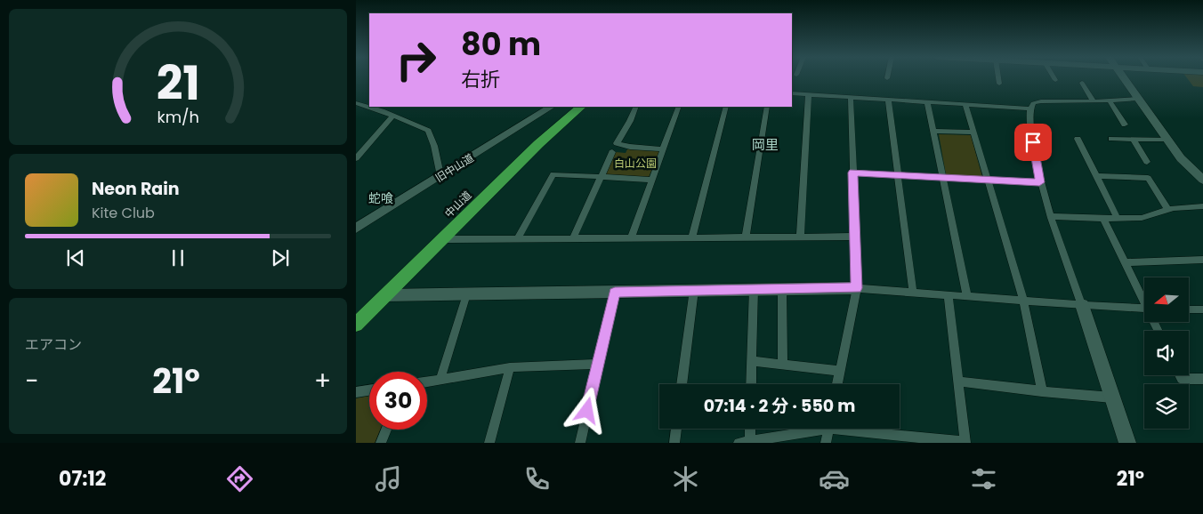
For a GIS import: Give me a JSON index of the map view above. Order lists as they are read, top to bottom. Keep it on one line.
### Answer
{"streets":{"highway":["中山道"],"street":["旧中山道"]},"districts":["岡里","蛇喰"],"parks":["白山公園"],"north":"left","page":{"turn":["80 m","右折"],"song":["Neon Rain","Kite Club"],"tile":"エアコン","heat":["−","21°","+"],"limit":"30","trip":"07:14 · 2 分 · 550 m","tabs":["07:12","21°"],"gauge":["21","km/h"]}}
